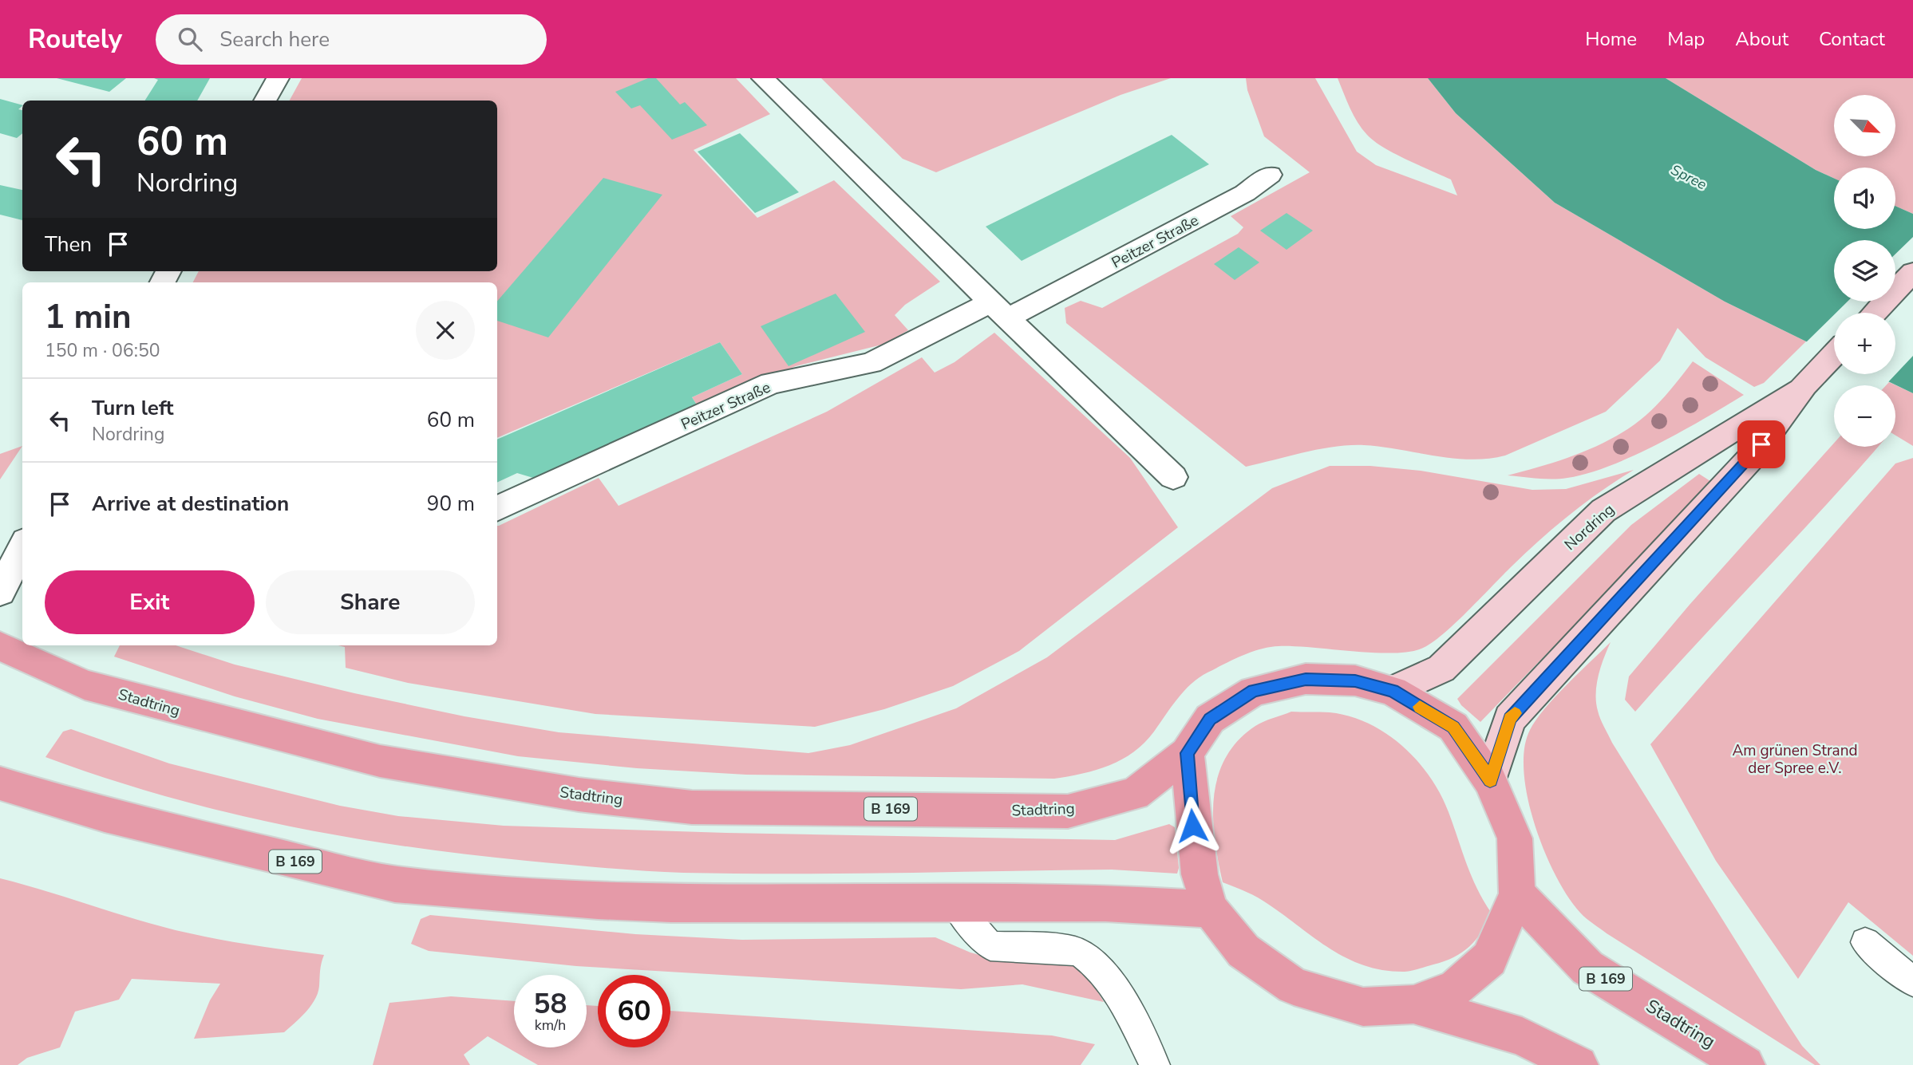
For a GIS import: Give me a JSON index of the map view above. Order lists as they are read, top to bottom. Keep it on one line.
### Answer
{"streets":{"main road":["Nordring","Stadtring","B 169"],"street":["Peitzer Straße"]},"crossings":[["Nordring","Stadtring"],["Stadtring","B 169"]],"water":["Spree"],"parks":["Am grünen Strand der Spree e.V."],"north":"bottom right","page":{"header":"Routely","search":"Search here","nav":["Home","Map","About","Contact"],"map_buttons":["+","−"],"turn":["60 m","Nordring"],"then":"Then","heading":["1 min","150 m · 06:50"],"list":[{"name":"Turn left","note":"Nordring","value":"60 m"},{"name":"Arrive at destination","value":"90 m"}],"buttons":["Exit","Share"],"speed":"58 km/h","limit":"60"}}
